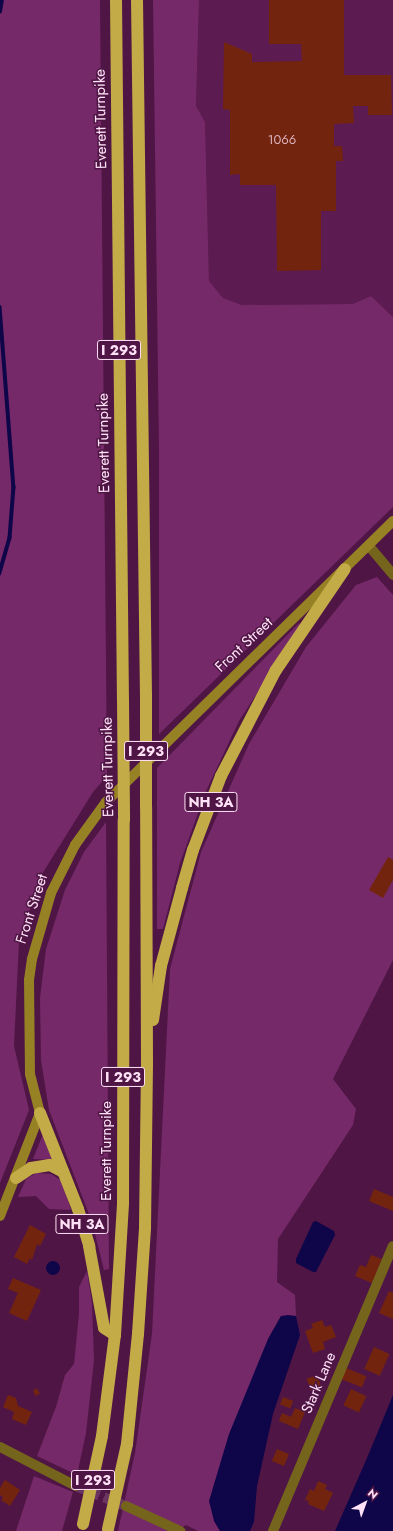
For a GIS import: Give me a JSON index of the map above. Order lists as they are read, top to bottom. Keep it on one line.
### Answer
{"streets":{"highway":["Everett Turnpike","I 293","NH 3A"],"main road":["Front Street"],"street":["Stark Lane"]},"crossings":[["Everett Turnpike","NH 3A"],["I 293","NH 3A"],["Front Street","NH 3A"]],"house_numbers":["1066"],"north":"top right"}
